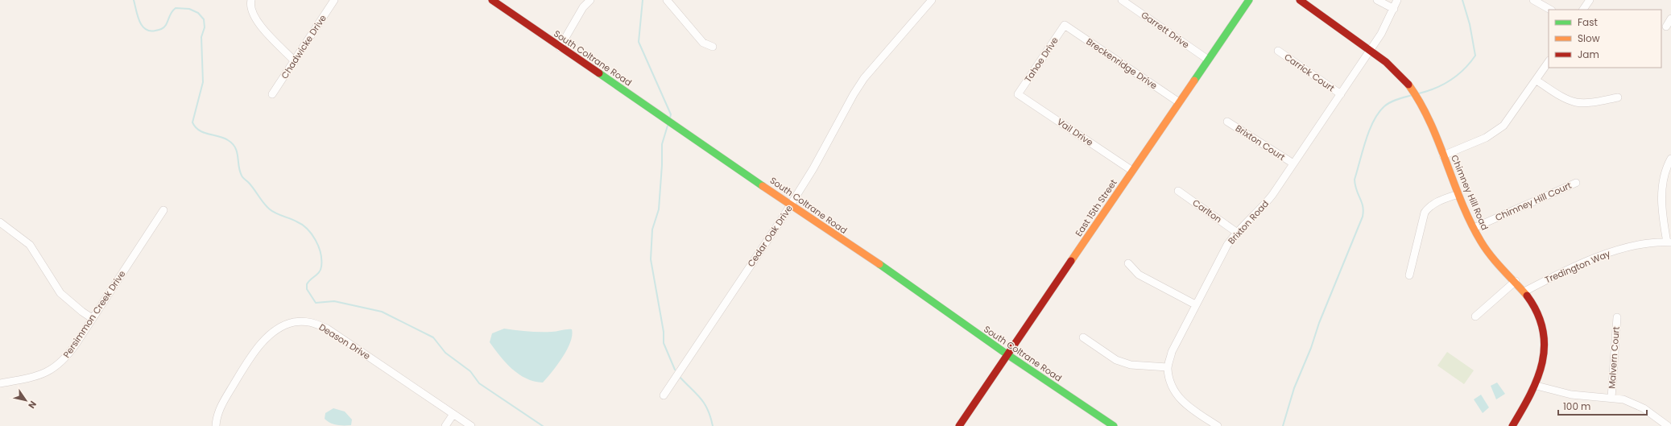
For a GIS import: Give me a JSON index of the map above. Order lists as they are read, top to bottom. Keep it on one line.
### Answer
{"streets":{"main road":["South Coltrane Road","Chimney Hill Road","East 15th Street"],"street":["Garrett Drive","Chadwicke Drive","Tahoe Drive","Breckenridge Drive","Carrick Court","Vail Drive","Brixton Court","Chimney Hill Court","Carlton","Brixton Road","Cedar Oak Drive","Tredington Way","Persimmon Creek Drive","Deason Drive","Malvern Court"]},"crossings":[["Garrett Drive","East 15th Street"],["South Coltrane Road","East 15th Street"],["South Coltrane Road","Cedar Oak Drive"],["Tahoe Drive","Breckenridge Drive"],["Tahoe Drive","Vail Drive"],["Breckenridge Drive","East 15th Street"],["Carrick Court","Brixton Road"],["Vail Drive","East 15th Street"],["Brixton Court","Brixton Road"],["Chimney Hill Road","Chimney Hill Court"],["Chimney Hill Road","Brixton Road"],["Chimney Hill Road","Tredington Way"],["Carlton","Brixton Road"]],"legend":["Fast","Slow","Jam"],"scale_bar":"100 m","north":"bottom right"}
